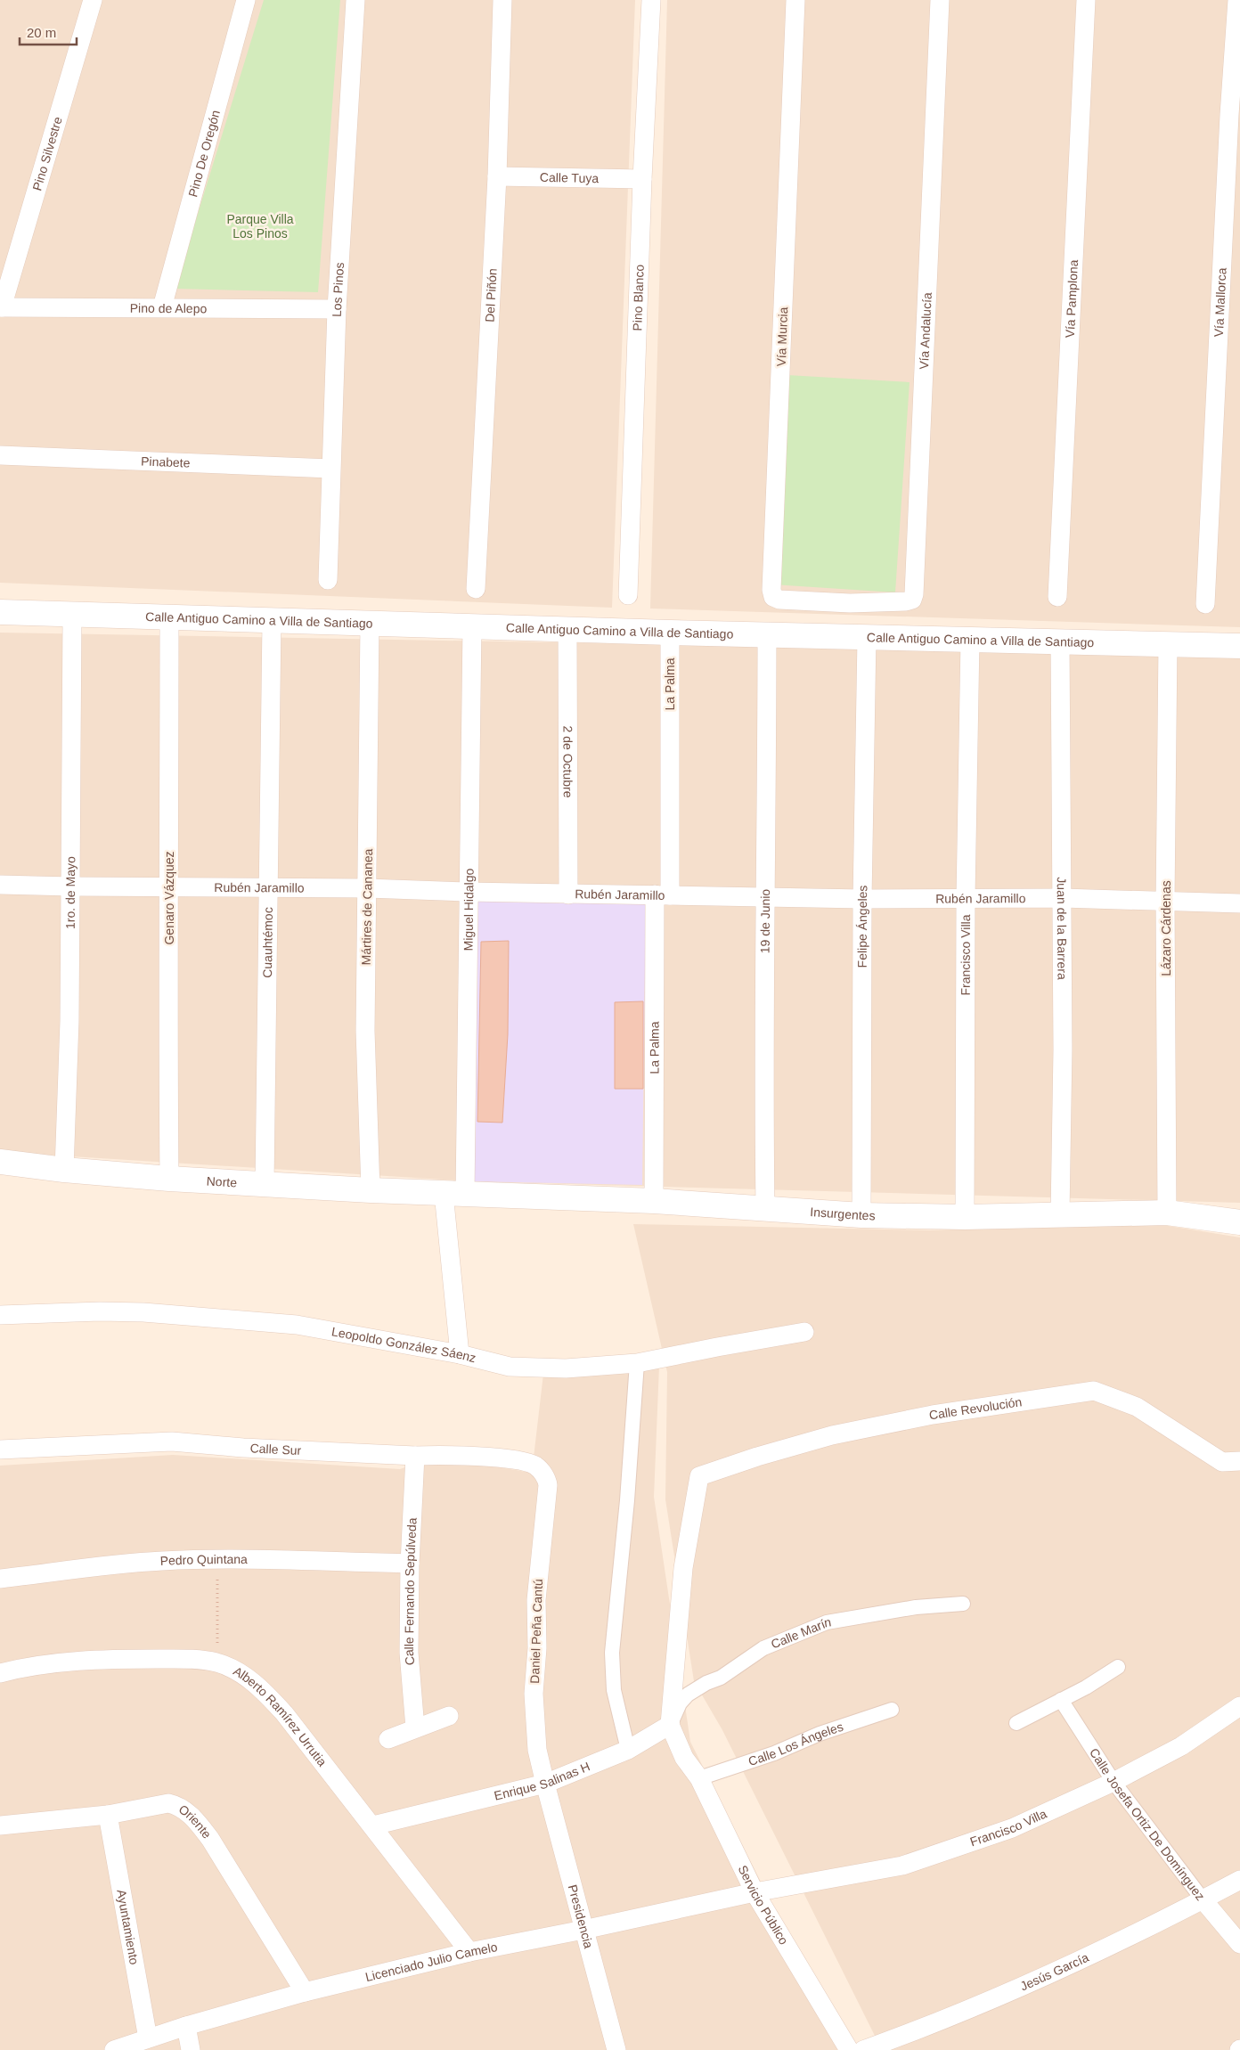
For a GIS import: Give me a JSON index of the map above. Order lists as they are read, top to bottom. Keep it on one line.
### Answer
{"streets":{"street":["Pino De Oregón","Pino Silvestre","Calle Tuya","Los Pinos","Del Piñón","Pino Blanco","Vía Pamplona","Vía Mallorca","Pino de Alepo","Vía Andalucía","Vía Murcia","Pinabete","Calle Antiguo Camino a Villa de Santiago","La Palma","2 de Octubre","Rubén Jaramillo","1ro. de Mayo","Genaro Vázquez","Mártires de Cananea","Miguel Hidalgo","19 de Junio","Felipe Ángeles","Juan de la Barrera","Lázaro Cárdenas","Cuauhtémoc","Francisco Villa","Norte","Insurgentes","Leopoldo González Sáenz","Calle Revolución","Calle Sur","Pedro Quintana","Calle Fernando Sepúlveda","Daniel Peña Cantú","Calle Marín","Alberto Ramírez Urrutia","Calle Los Ángeles","Enrique Salinas H","Oriente","Calle Josefa Ortiz De Domínguez","Servicio Público","Presidencia","Ayuntamiento","Licenciado Julio Camelo","Jesús García"]},"crossings":[["Pino De Oregón","Pino de Alepo"],["Pino Silvestre","Pino de Alepo"],["Calle Tuya","Del Piñón"],["Calle Tuya","Pino Blanco"],["Los Pinos","Pino de Alepo"],["Los Pinos","Pinabete"],["Vía Andalucía","Vía Murcia"],["Calle Antiguo Camino a Villa de Santiago","La Palma"],["Calle Antiguo Camino a Villa de Santiago","2 de Octubre"],["Calle Antiguo Camino a Villa de Santiago","1ro. de Mayo"],["Calle Antiguo Camino a Villa de Santiago","Genaro Vázquez"],["Calle Antiguo Camino a Villa de Santiago","Mártires de Cananea"],["Calle Antiguo Camino a Villa de Santiago","Miguel Hidalgo"],["Calle Antiguo Camino a Villa de Santiago","19 de Junio"],["Calle Antiguo Camino a Villa de Santiago","Felipe Ángeles"],["Calle Antiguo Camino a Villa de Santiago","Juan de la Barrera"],["Calle Antiguo Camino a Villa de Santiago","Lázaro Cárdenas"],["Calle Antiguo Camino a Villa de Santiago","Cuauhtémoc"],["Calle Antiguo Camino a Villa de Santiago","Francisco Villa"],["La Palma","Rubén Jaramillo"],["La Palma","Insurgentes"],["2 de Octubre","Rubén Jaramillo"],["Rubén Jaramillo","1ro. de Mayo"],["Rubén Jaramillo","Genaro Vázquez"],["Rubén Jaramillo","Mártires de Cananea"],["Rubén Jaramillo","Miguel Hidalgo"],["Rubén Jaramillo","19 de Junio"],["Rubén Jaramillo","Felipe Ángeles"],["Rubén Jaramillo","Juan de la Barrera"],["Rubén Jaramillo","Lázaro Cárdenas"],["Rubén Jaramillo","Cuauhtémoc"],["Rubén Jaramillo","Francisco Villa"],["1ro. de Mayo","Norte"],["Genaro Vázquez","Norte"],["Mártires de Cananea","Norte"],["Miguel Hidalgo","Norte"],["Miguel Hidalgo","Insurgentes"],["Miguel Hidalgo","Leopoldo González Sáenz"],["19 de Junio","Insurgentes"],["Felipe Ángeles","Insurgentes"],["Juan de la Barrera","Insurgentes"],["Lázaro Cárdenas","Insurgentes"],["Cuauhtémoc","Norte"],["Francisco Villa","Insurgentes"],["Francisco Villa","Calle Josefa Ortiz De Domínguez"],["Francisco Villa","Servicio Público"],["Francisco Villa","Licenciado Julio Camelo"],["Norte","Insurgentes"],["Calle Revolución","Calle Marín"],["Calle Revolución","Enrique Salinas H"],["Calle Revolución","Servicio Público"],["Calle Sur","Calle Fernando Sepúlveda"],["Calle Sur","Daniel Peña Cantú"],["Pedro Quintana","Calle Fernando Sepúlveda"],["Daniel Peña Cantú","Enrique Salinas H"],["Daniel Peña Cantú","Presidencia"],["Calle Marín","Enrique Salinas H"],["Calle Marín","Servicio Público"],["Alberto Ramírez Urrutia","Enrique Salinas H"],["Alberto Ramírez Urrutia","Licenciado Julio Camelo"],["Calle Los Ángeles","Servicio Público"],["Enrique Salinas H","Servicio Público"],["Enrique Salinas H","Presidencia"],["Oriente","Ayuntamiento"],["Oriente","Licenciado Julio Camelo"],["Calle Josefa Ortiz De Domínguez","Jesús García"],["Servicio Público","Licenciado Julio Camelo"],["Presidencia","Licenciado Julio Camelo"],["Ayuntamiento","Licenciado Julio Camelo"]],"parks":["Parque Villa Los Pinos"],"scale_bar":"20 m"}
